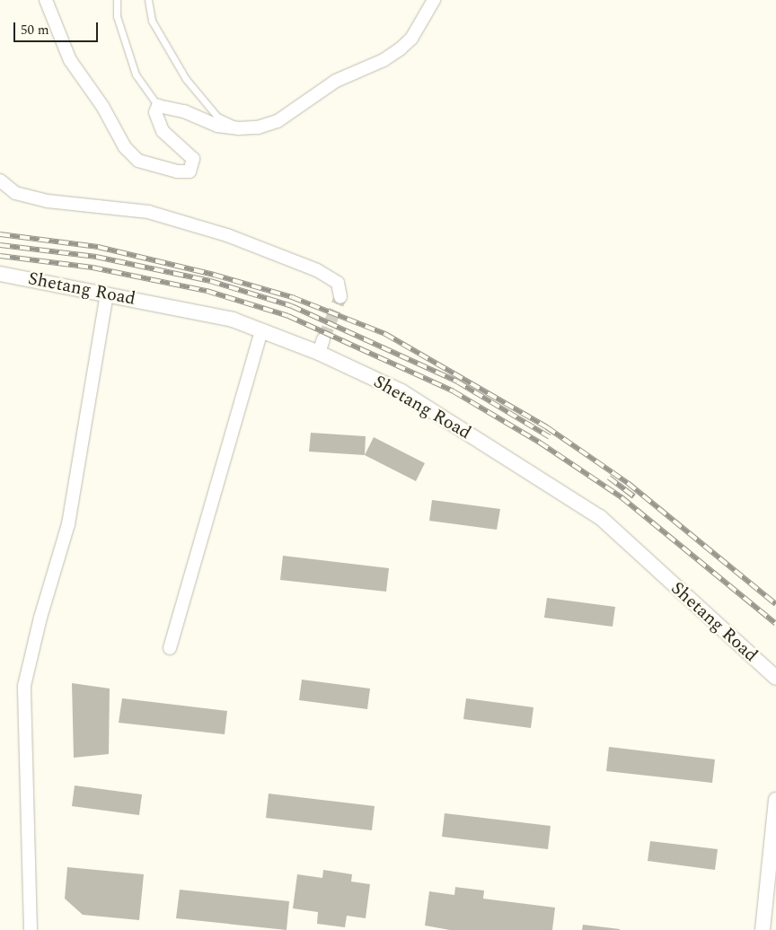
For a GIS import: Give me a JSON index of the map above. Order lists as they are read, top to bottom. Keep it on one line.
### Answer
{"streets":{"street":["Shetang Road"]},"scale_bar":"50 m"}
